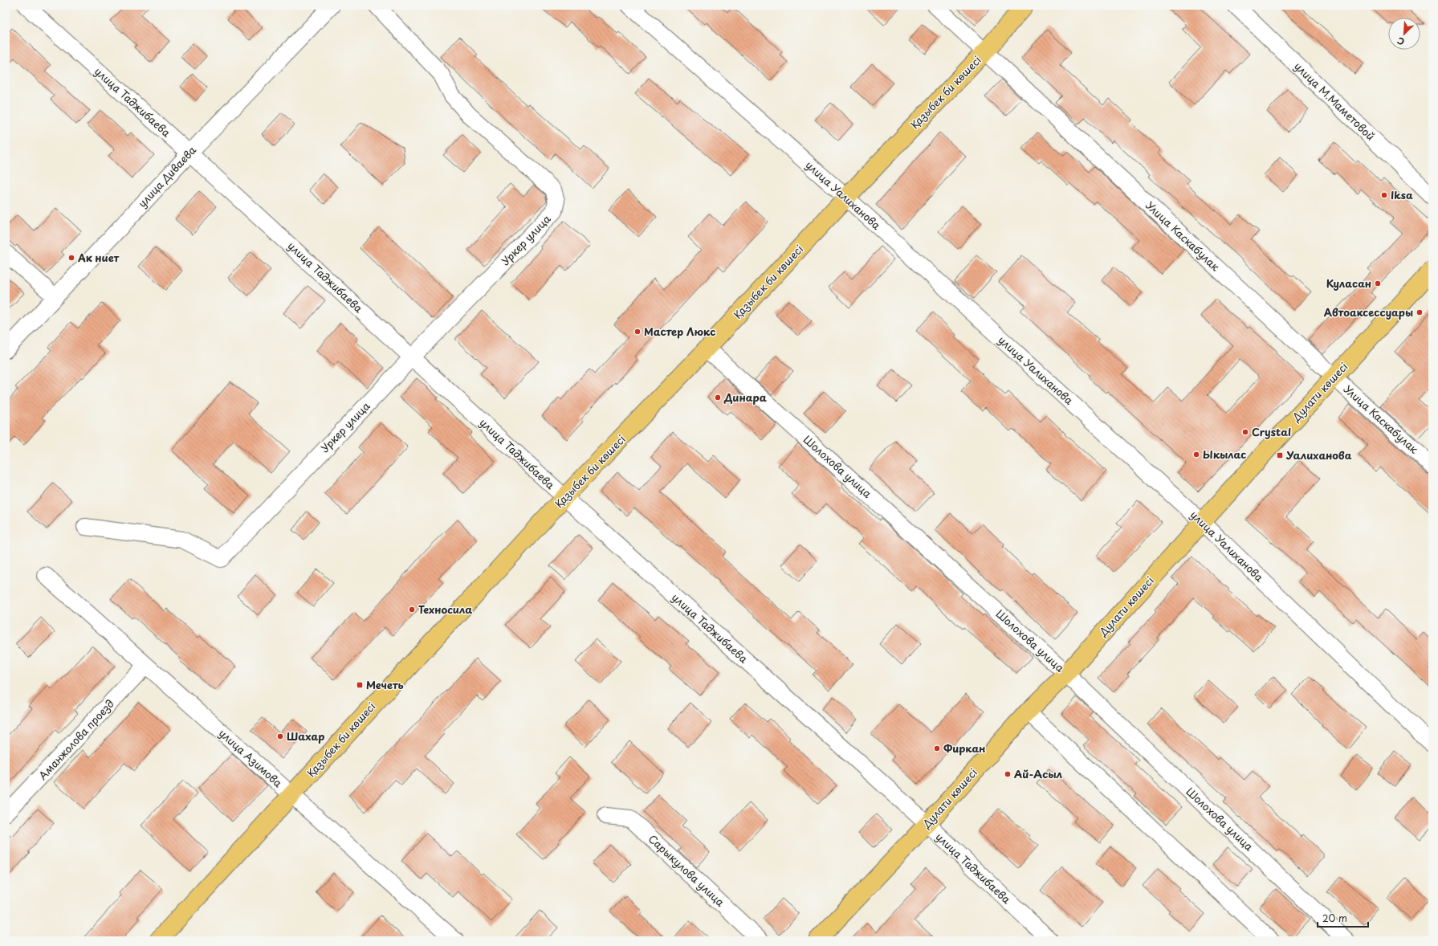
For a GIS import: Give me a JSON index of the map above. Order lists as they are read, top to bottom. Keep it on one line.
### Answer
{"streets":{"main road":["Қазыбек би көшесі","Дулати көшесі"],"street":["улица М.Маметовой","улица Таджибаева","улица Диваева","улица Уалиханова","Улица Каскабулак","Уркер улица","Шолохова улица","Аманжолова проезд","улица Азимова","Сарыкулова улица"]},"crossings":[["Қазыбек би көшесі","улица Таджибаева"],["Қазыбек би көшесі","улица Уалиханова"],["Қазыбек би көшесі","Улица Каскабулак"],["Қазыбек би көшесі","Шолохова улица"],["Қазыбек би көшесі","улица Азимова"],["улица Таджибаева","улица Диваева"],["улица Таджибаева","Уркер улица"],["улица Таджибаева","Дулати көшесі"],["улица Уалиханова","Дулати көшесі"],["Улица Каскабулак","Дулати көшесі"],["Дулати көшесі","Шолохова улица"],["Аманжолова проезд","улица Азимова"]],"places":{"other":["Iksa","Ак ниет","Куласан","Автоаксессуары","Мастер Люкс","Динара","Crystal","Ыкылас","Техносила","Шахар","Фиркан","Ай-Асыл"],"transit":["Уалиханова","Мечеть"]},"scale_bar":"20 m","north":"bottom left"}
